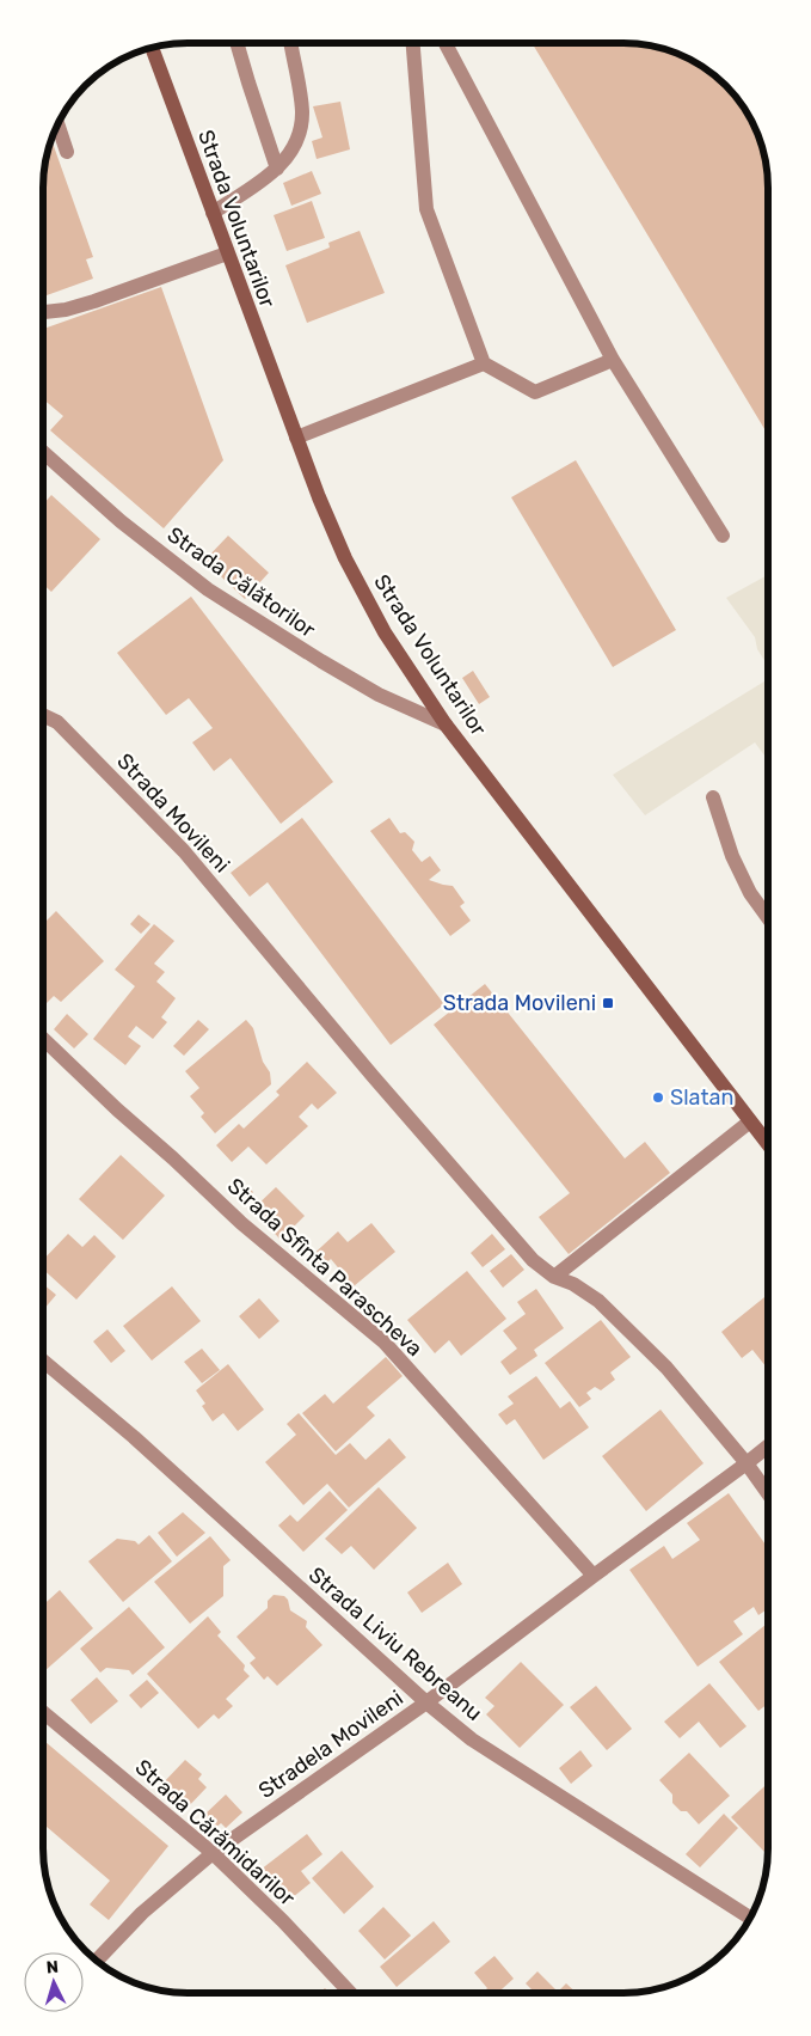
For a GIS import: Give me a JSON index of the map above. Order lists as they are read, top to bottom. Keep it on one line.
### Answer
{"streets":{"main road":["Strada Voluntarilor"],"street":["Strada Călătorilor","Strada Movileni","Strada Sfînta Parascheva","Strada Liviu Rebreanu","Stradela Movileni","Strada Cărămidarilor"]},"crossings":[["Strada Voluntarilor","Strada Călătorilor"],["Strada Movileni","Stradela Movileni"],["Strada Sfînta Parascheva","Stradela Movileni"],["Strada Liviu Rebreanu","Stradela Movileni"],["Stradela Movileni","Strada Cărămidarilor"]],"places":{"transit":["Strada Movileni"],"other":["Slatan"]},"north":"top"}
